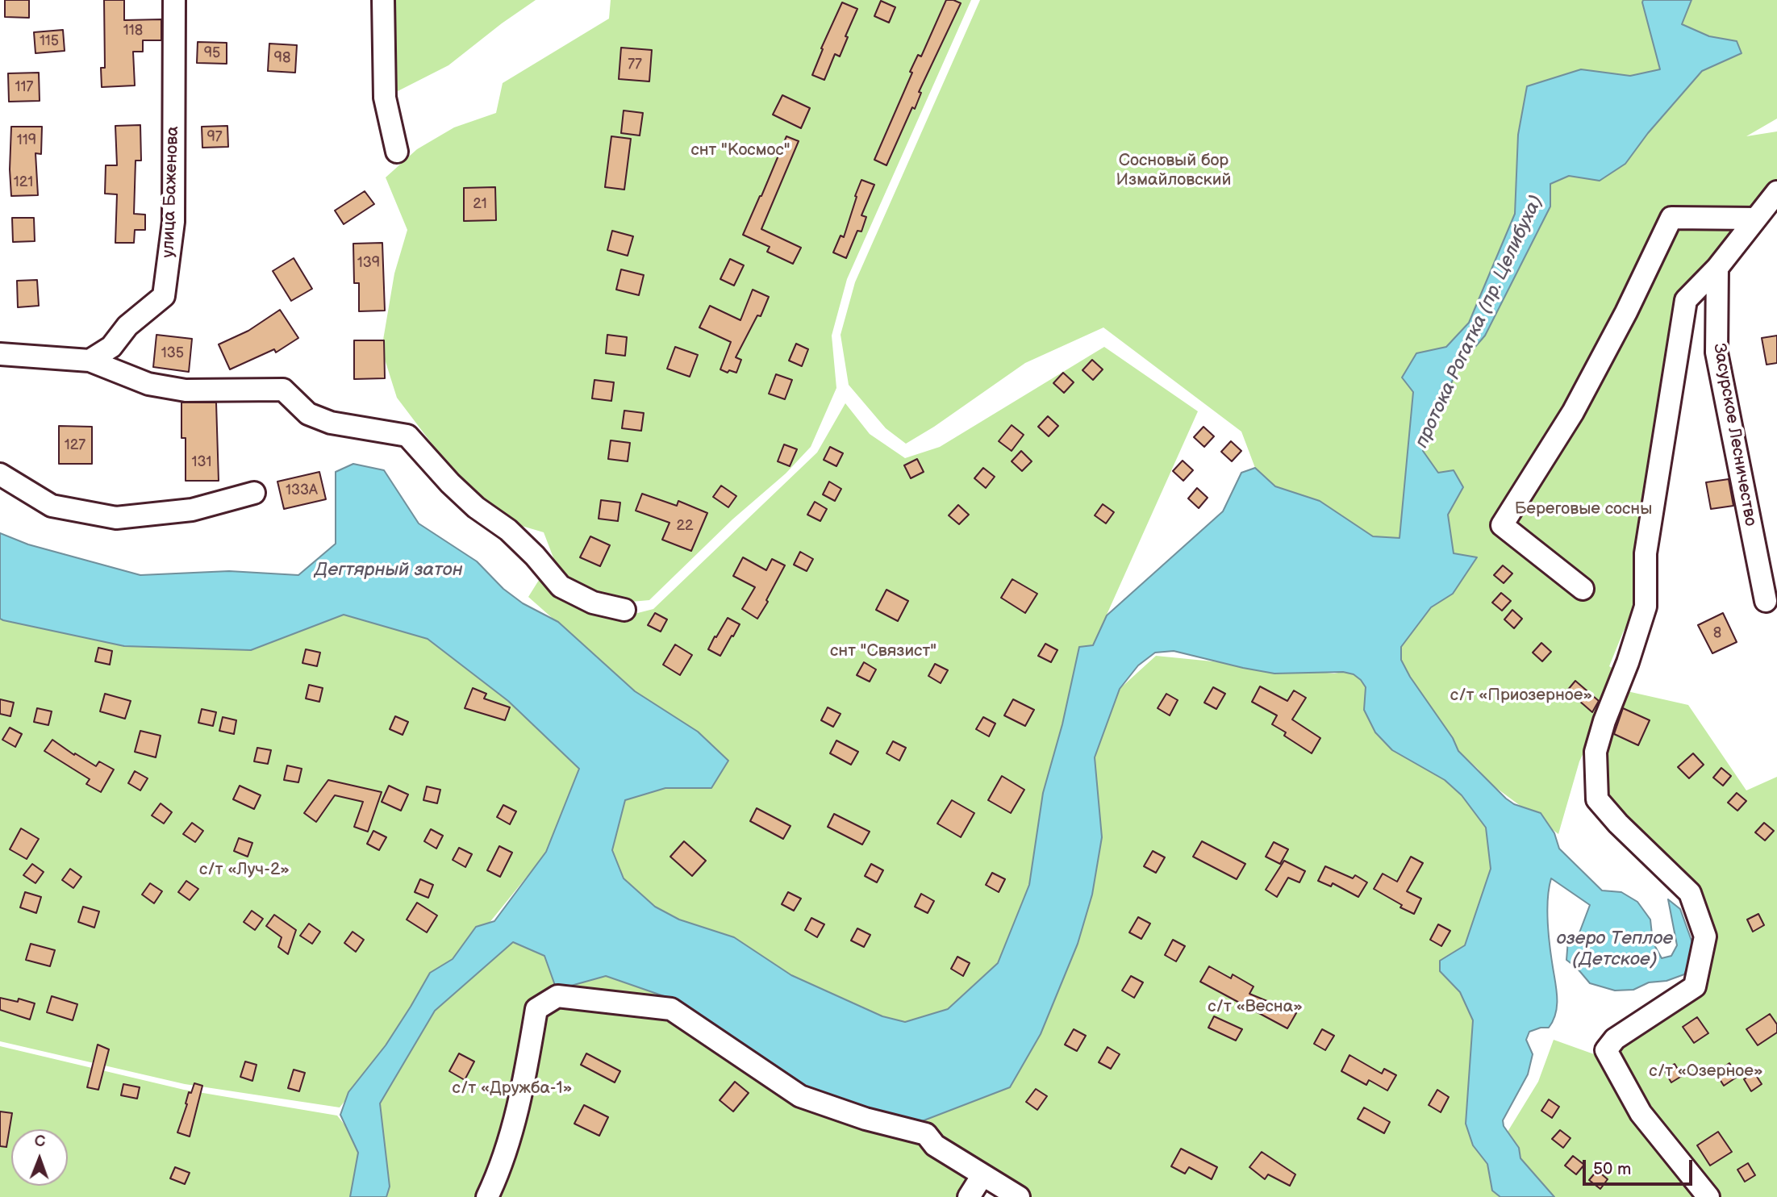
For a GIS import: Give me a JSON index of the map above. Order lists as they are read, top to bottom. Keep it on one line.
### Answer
{"streets":{"street":["улица Баженова","Засурское Лесничество"]},"water":["протока Рогатка (пр. Целибуха)","Дегтярный затон","озеро Теплое (Детское)"],"parks":["снт \"Космос\"","Сосновый бор Измайловский","Береговые сосны","снт \"Связист\"","с/т «Приозерное»","с/т «Луч-2»","с/т «Весна»","с/т «Озерное»","с/т «Дружба-1»"],"house_numbers":["118","115","95","98","77","117","97","119","121","21","139","135","127","131","133А","22","8"],"scale_bar":"50 m","north":"top"}
